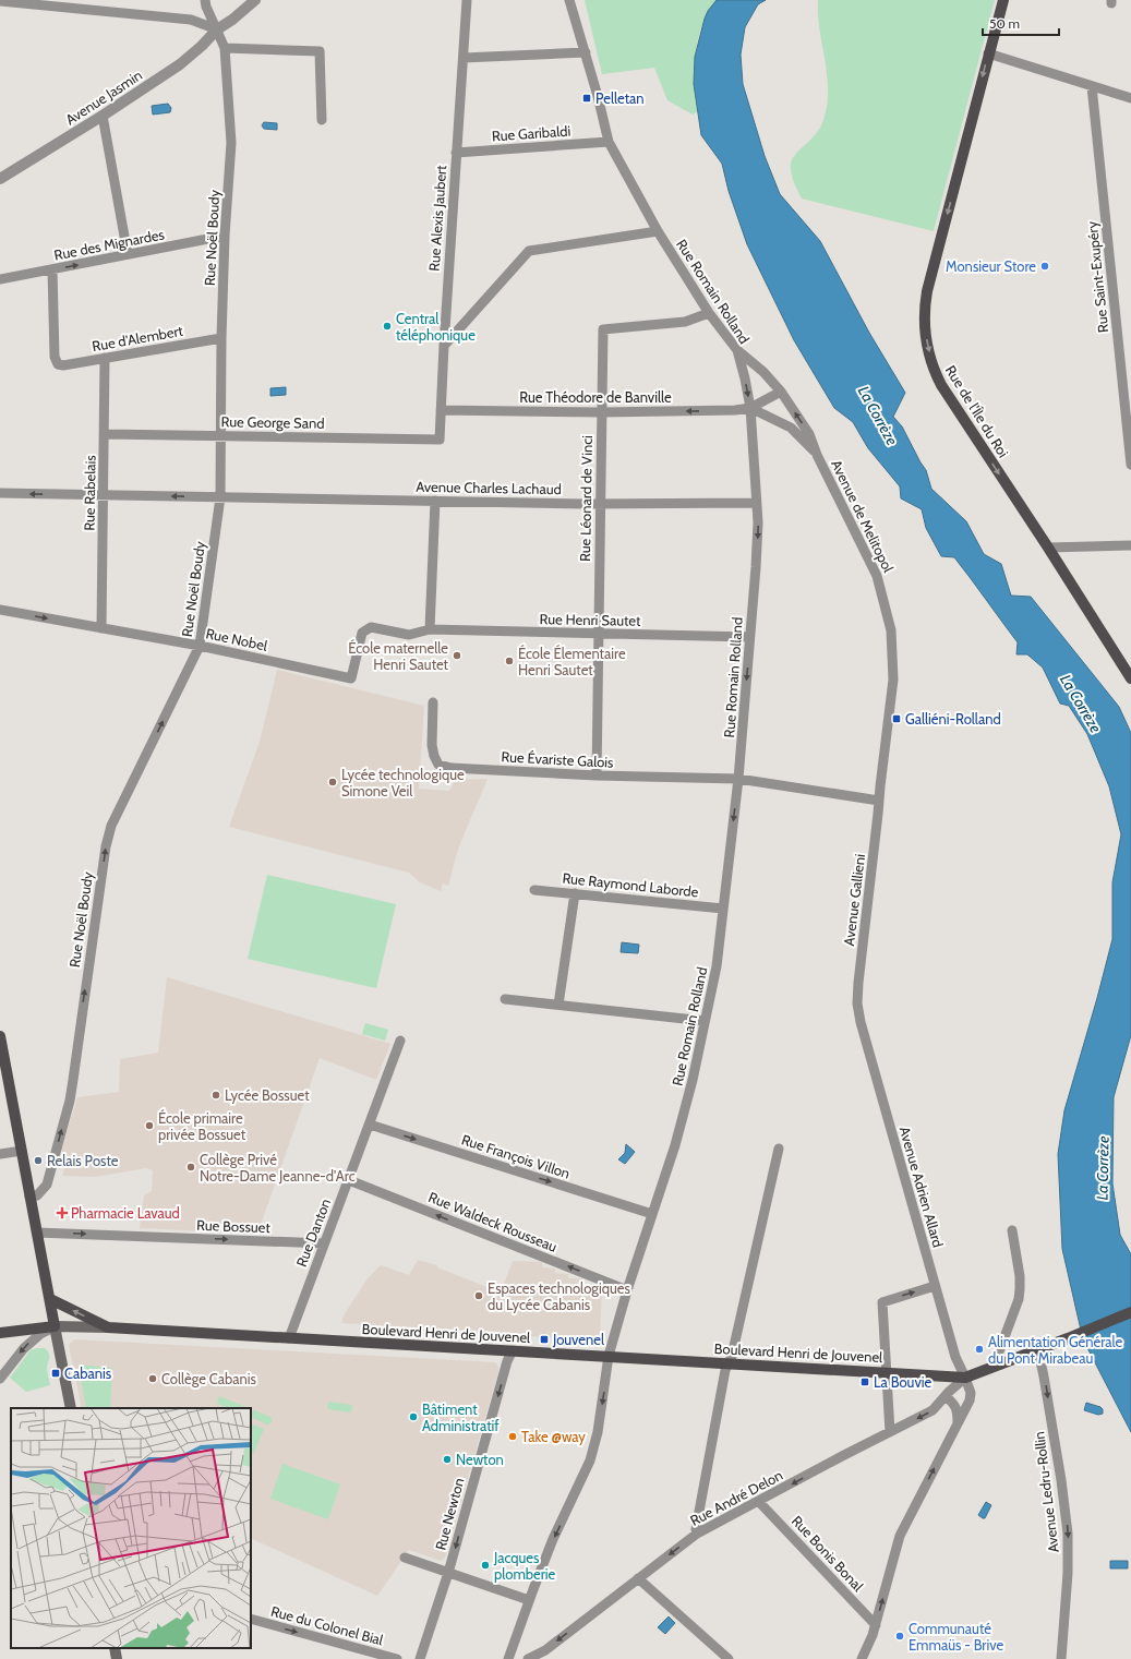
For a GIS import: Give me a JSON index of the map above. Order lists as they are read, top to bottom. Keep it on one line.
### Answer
{"streets":{"main road":["Rue de l'Île du Roi","Boulevard Henri de Jouvenel"],"street":["Avenue Jasmin","Rue Garibaldi","Rue Alexis Jaubert","Rue Noël Boudy","Rue des Mignardes","Rue Saint-Exupéry","Rue Romain Rolland","Rue d'Alembert","Rue Théodore de Banville","Rue George Sand","Avenue Charles Lachaud","Rue Rabelais","Rue Léonard de Vinci","Avenue de Melitopol","Rue Henri Sautet","Rue Nobel","Rue Évariste Galois","Rue Raymond Laborde","Avenue Gallieni","Rue François Villon","Avenue Adrien Allard","Rue Waldeck Rousseau","Rue Bossuet","Rue Danton","Avenue Ledru-Rollin","Rue André Delon","Rue Newton","Rue Bonis Bonal","Rue du Colonel Bial"]},"crossings":[["Avenue Jasmin","Rue Noël Boudy"],["Rue Garibaldi","Rue Alexis Jaubert"],["Rue Garibaldi","Rue Romain Rolland"],["Rue Alexis Jaubert","Rue Théodore de Banville"],["Rue Alexis Jaubert","Rue George Sand"],["Rue Noël Boudy","Rue des Mignardes"],["Rue Noël Boudy","Rue d'Alembert"],["Rue Noël Boudy","Rue George Sand"],["Rue Noël Boudy","Avenue Charles Lachaud"],["Rue Noël Boudy","Rue Nobel"],["Rue des Mignardes","Rue d'Alembert"],["Rue Romain Rolland","Rue Théodore de Banville"],["Rue Romain Rolland","Avenue Charles Lachaud"],["Rue Romain Rolland","Rue Léonard de Vinci"],["Rue Romain Rolland","Avenue de Melitopol"],["Rue Romain Rolland","Rue Henri Sautet"],["Rue Romain Rolland","Rue Évariste Galois"],["Rue Romain Rolland","Rue Raymond Laborde"],["Rue Romain Rolland","Rue François Villon"],["Rue Romain Rolland","Rue Waldeck Rousseau"],["Rue Romain Rolland","Boulevard Henri de Jouvenel"],["Rue d'Alembert","Rue Rabelais"],["Rue Théodore de Banville","Rue Léonard de Vinci"],["Rue George Sand","Rue Rabelais"],["Avenue Charles Lachaud","Rue Rabelais"],["Avenue Charles Lachaud","Rue Léonard de Vinci"],["Rue Rabelais","Rue Nobel"],["Rue Léonard de Vinci","Rue Henri Sautet"],["Rue Léonard de Vinci","Rue Évariste Galois"],["Avenue de Melitopol","Rue Évariste Galois"],["Avenue de Melitopol","Avenue Gallieni"],["Rue Henri Sautet","Rue Nobel"],["Rue Évariste Galois","Avenue Gallieni"],["Avenue Gallieni","Avenue Adrien Allard"],["Rue François Villon","Rue Danton"],["Avenue Adrien Allard","Boulevard Henri de Jouvenel"],["Avenue Adrien Allard","Rue André Delon"],["Avenue Adrien Allard","Rue Bonis Bonal"],["Rue Waldeck Rousseau","Rue Danton"],["Rue Bossuet","Rue Danton"],["Rue Danton","Boulevard Henri de Jouvenel"],["Boulevard Henri de Jouvenel","Rue André Delon"],["Boulevard Henri de Jouvenel","Rue Newton"],["Rue André Delon","Rue Bonis Bonal"]],"one_way":["Rue Noël Boudy","Rue Romain Rolland","Rue Théodore de Banville","Rue de l'Île du Roi","Rue François Villon","Rue Waldeck Rousseau","Rue Bossuet","Avenue Ledru-Rollin","Rue André Delon","Rue Newton","Rue du Colonel Bial"],"water":["La Corrèze"],"places":{"transit":["Pelletan","Galliéni-Rolland","Jouvenel","Cabanis","La Bouvie"],"other":["Monsieur Store","Central téléphonique","École maternelle Henri Sautet","École Élementaire Henri Sautet","Lycée technologique Simone Veil","Lycée Bossuet","École primaire privée Bossuet","Relais Poste","Collège Privé Notre-Dame Jeanne-d'Arc","Espaces technologiques du Lycée Cabanis","Alimentation Générale du Pont Mirabeau","Collège Cabanis","Bâtiment Administratif","Take @way","Newton","Jacques plomberie","Communauté Emmaüs - Brive"],"health":["Pharmacie Lavaud"]},"scale_bar":"50 m"}
